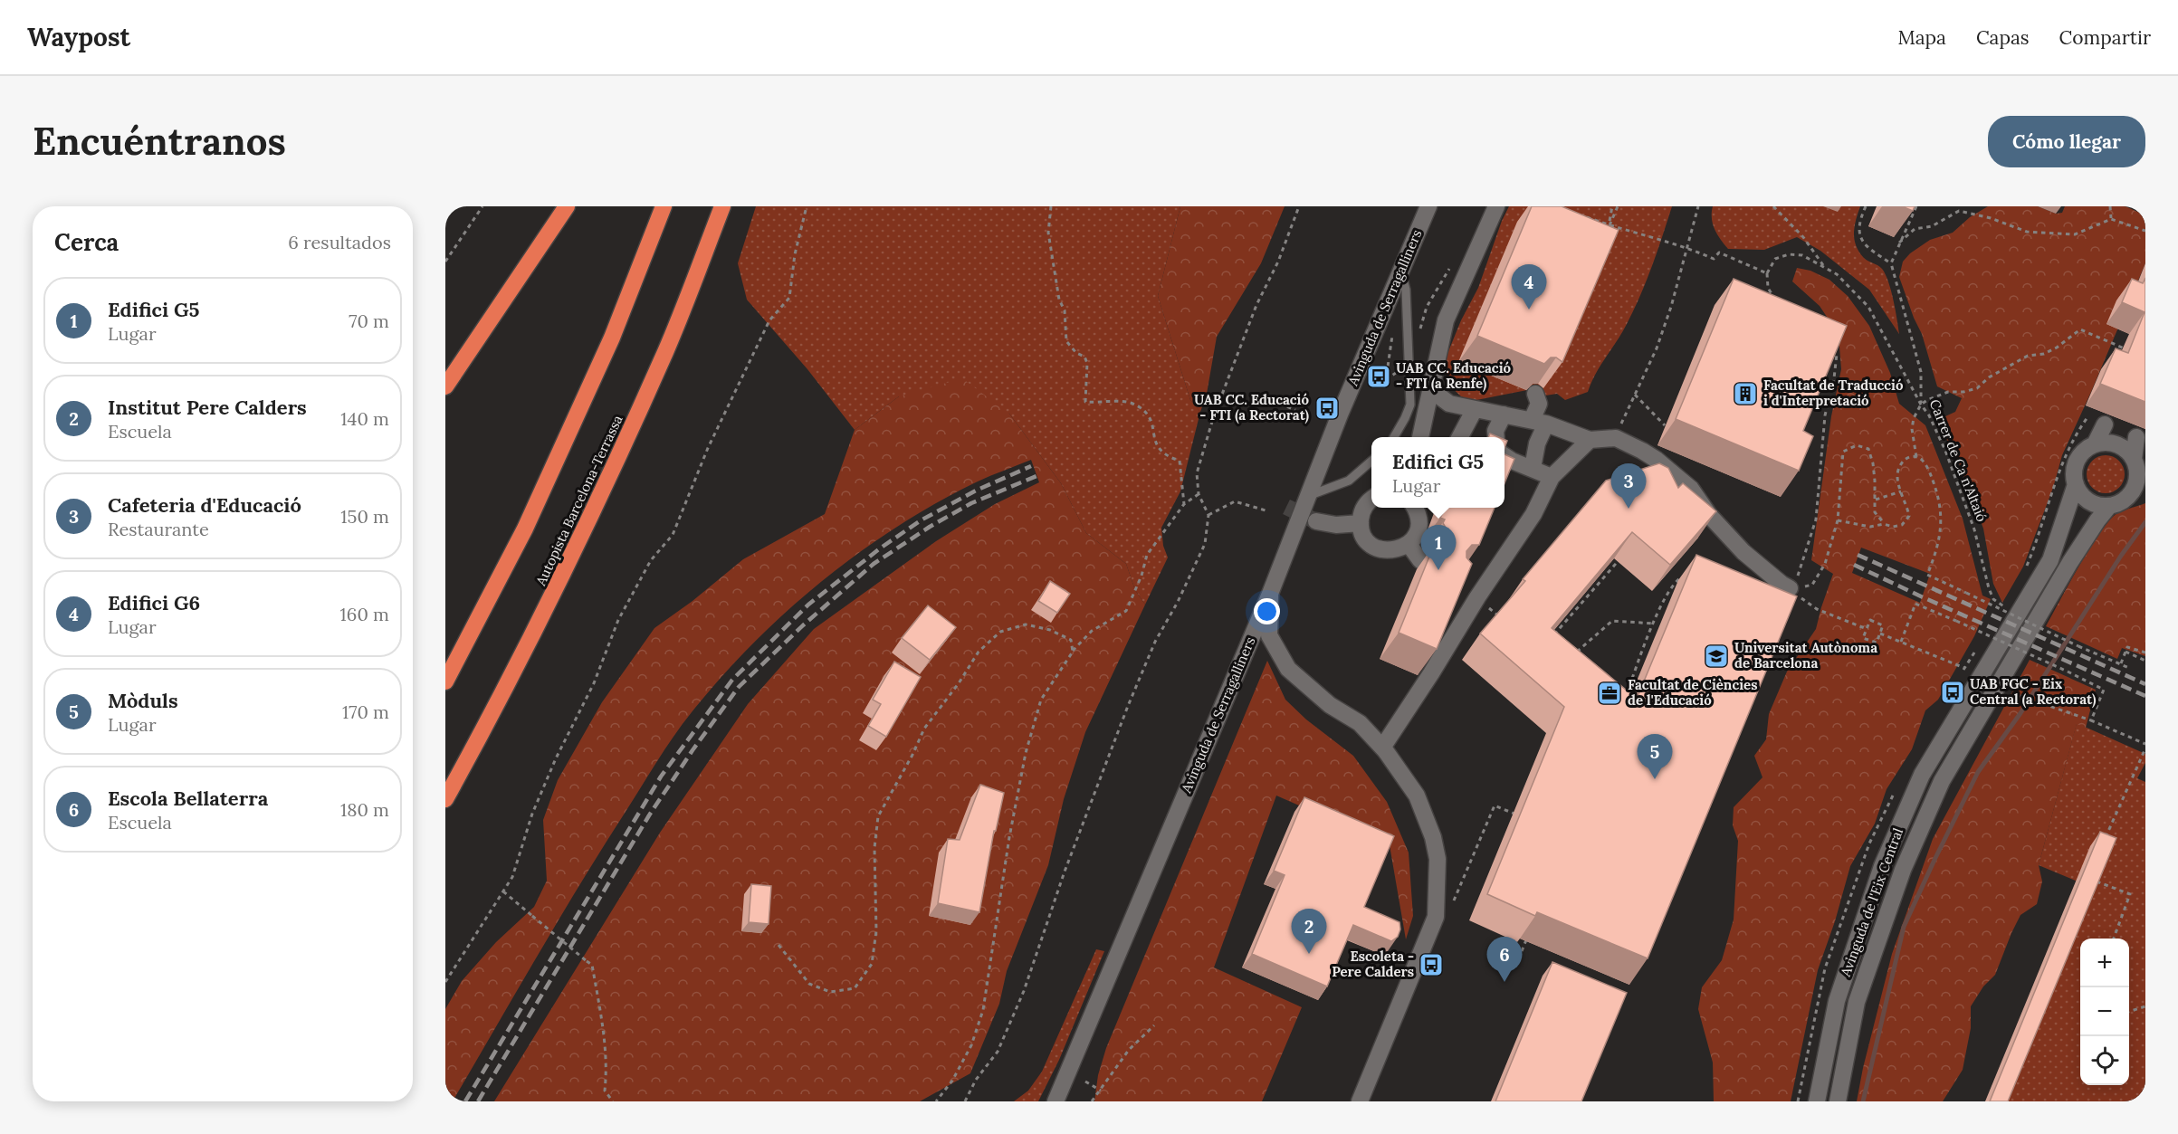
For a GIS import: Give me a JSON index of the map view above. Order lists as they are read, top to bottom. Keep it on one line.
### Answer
{"streets":{"highway":["Autopista Barcelona-Terrassa"],"street":["Avinguda de Serragalliners","Avinguda de l'Eix Central"],"path":["Carrer de Ca n'Altaió"]},"places":{"bus stop":["UAB CC. Educació - FTI (a Renfe)","UAB CC. Educació - FTI (a Rectorat)","UAB FGC - Eix Central (a Rectorat)","Escoleta - Pere Calders"],"building":["Facultat de Traducció i d'Interpretació"],"school or university":["Universitat Autònoma de Barcelona"],"office":["Facultat de Ciències de l'Educació"]},"page":{"header":"Waypost","nav":["Mapa","Capas","Compartir"],"buttons":"Cómo llegar","title":"Encuéntranos","heading":["Cerca","6 resultados"],"pins":["4","3","1","5","2","6"],"list":[{"mark":"1","name":"Edifici G5","note":"Lugar","value":"70 m"},{"mark":"2","name":"Institut Pere Calders","note":"Escuela","value":"140 m"},{"mark":"3","name":"Cafeteria d'Educació","note":"Restaurante","value":"150 m"},{"mark":"4","name":"Edifici G6","note":"Lugar","value":"160 m"},{"mark":"5","name":"Mòduls","note":"Lugar","value":"170 m"},{"mark":"6","name":"Escola Bellaterra","note":"Escuela","value":"180 m"}],"popup":["Edifici G5","Lugar"],"map_buttons":["+","−"]}}
